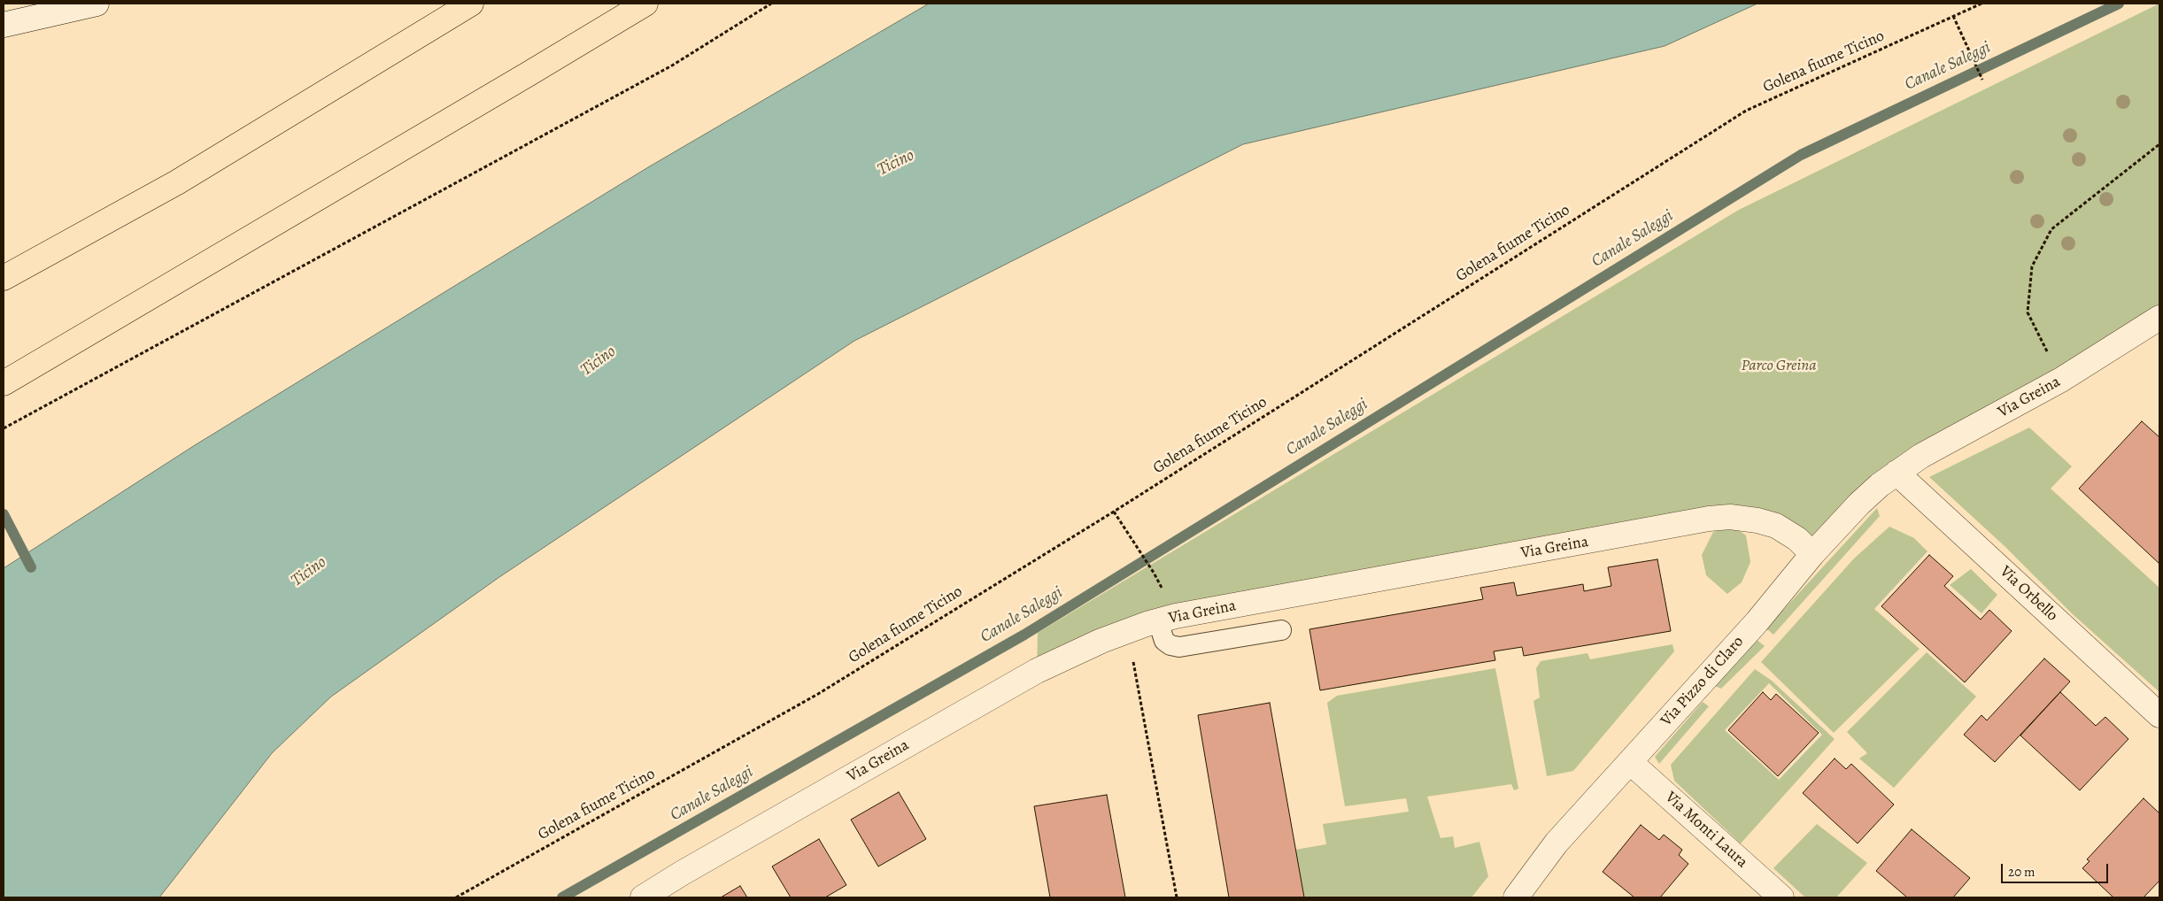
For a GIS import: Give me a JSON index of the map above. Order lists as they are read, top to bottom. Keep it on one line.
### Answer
{"streets":{"street":["Via Greina","Via Orbello","Via Pizzo di Claro","Via Monti Laura"],"path":["Golena fiume Ticino"]},"crossings":[["Via Greina","Via Orbello"],["Via Greina","Via Pizzo di Claro"],["Via Orbello","Via Pizzo di Claro"],["Via Pizzo di Claro","Via Monti Laura"]],"water":["Canale Saleggi","Ticino"],"parks":["Parco Greina"],"scale_bar":"20 m"}
